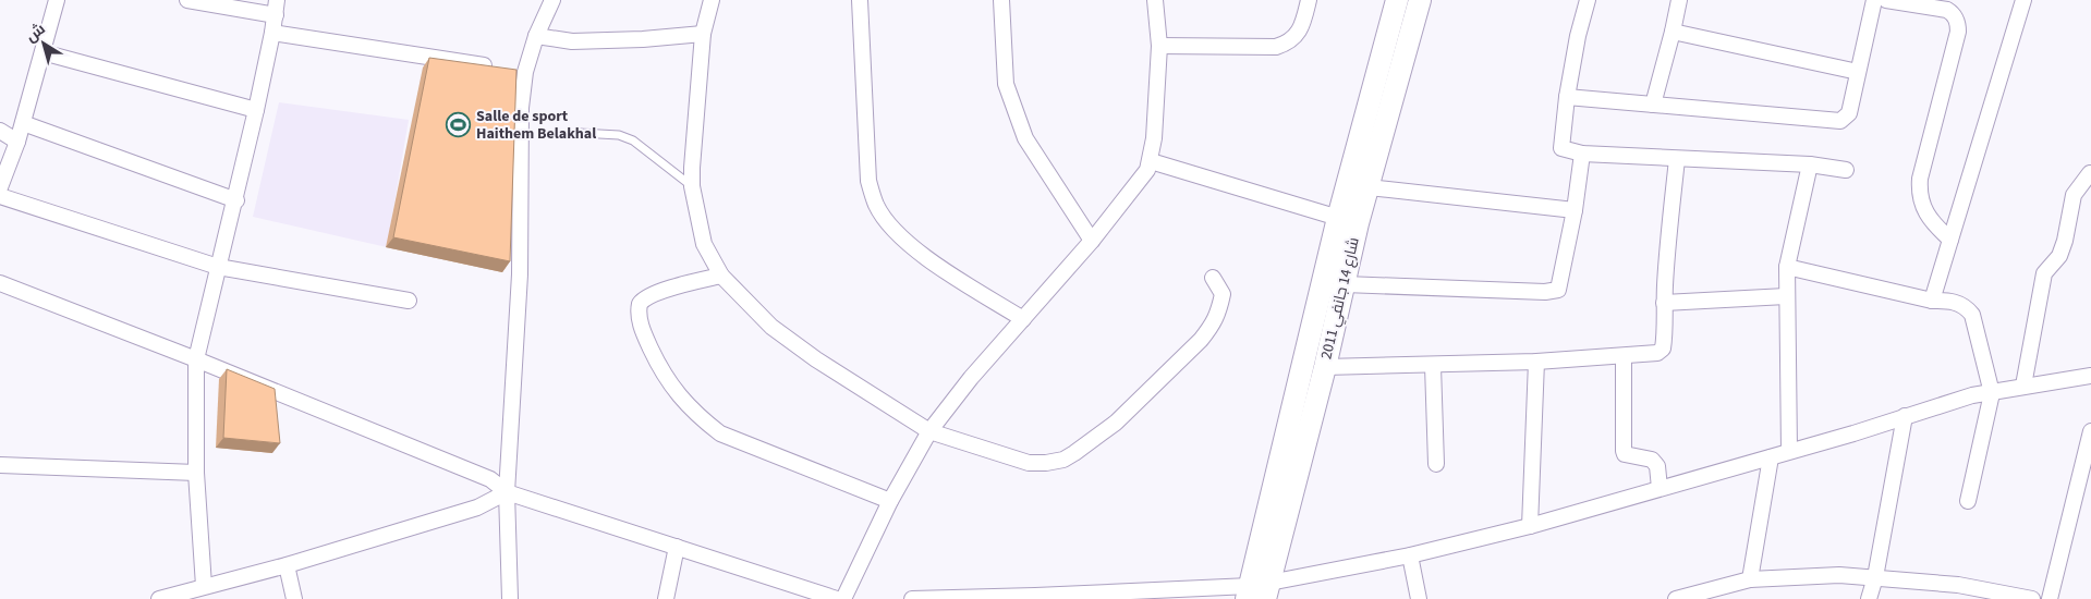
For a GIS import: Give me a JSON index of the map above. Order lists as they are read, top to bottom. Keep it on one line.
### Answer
{"streets":{"main road":["شارع 14 جانفي 2011"]},"places":{"sports":["Salle de sport Haithem Belakhal"]},"north":"top left"}
